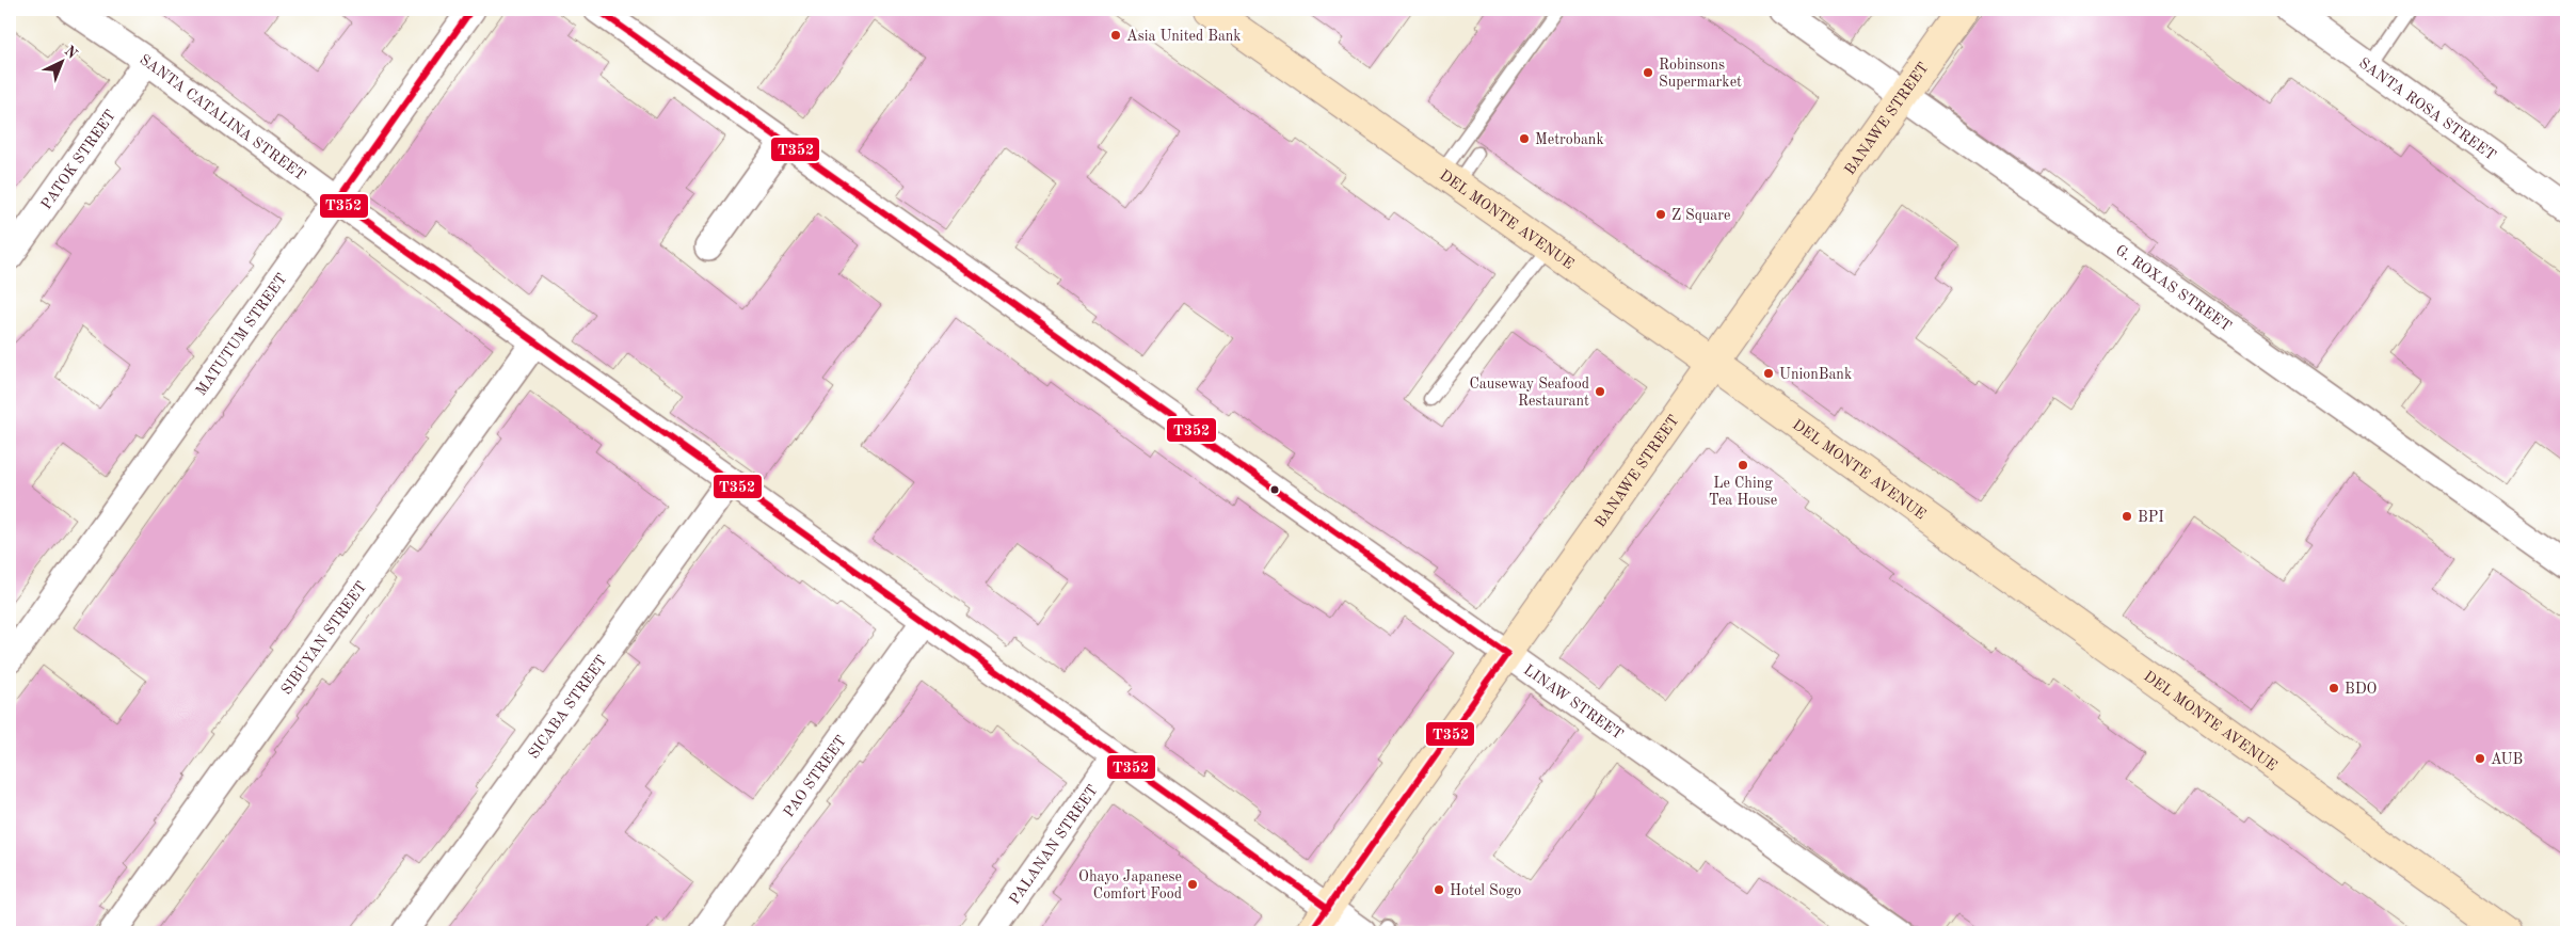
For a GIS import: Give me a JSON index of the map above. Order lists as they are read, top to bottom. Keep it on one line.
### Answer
{"streets":{"main road":["BANAWE STREET","DEL MONTE AVENUE"],"street":["SANTA ROSA STREET","SANTA CATALINA STREET","PATOK STREET","G. ROXAS STREET","MATUTUM STREET","SIBUYAN STREET","LINAW STREET","SICABA STREET","PAO STREET","PALANAN STREET"]},"crossings":[["SANTA CATALINA STREET","BANAWE STREET"],["SANTA CATALINA STREET","PATOK STREET"],["SANTA CATALINA STREET","MATUTUM STREET"],["SANTA CATALINA STREET","SIBUYAN STREET"],["SANTA CATALINA STREET","SICABA STREET"],["SANTA CATALINA STREET","PAO STREET"],["SANTA CATALINA STREET","PALANAN STREET"],["BANAWE STREET","DEL MONTE AVENUE"],["BANAWE STREET","G. ROXAS STREET"],["BANAWE STREET","LINAW STREET"]],"places":["Asia United Bank","Robinsons Supermarket","Metrobank","Z Square","UnionBank","Causeway Seafood Restaurant","Le Ching Tea House","BPI","BDO","AUB","Ohayo Japanese Comfort Food","Hotel Sogo"],"lines":["transit line T352"],"north":"top right"}
